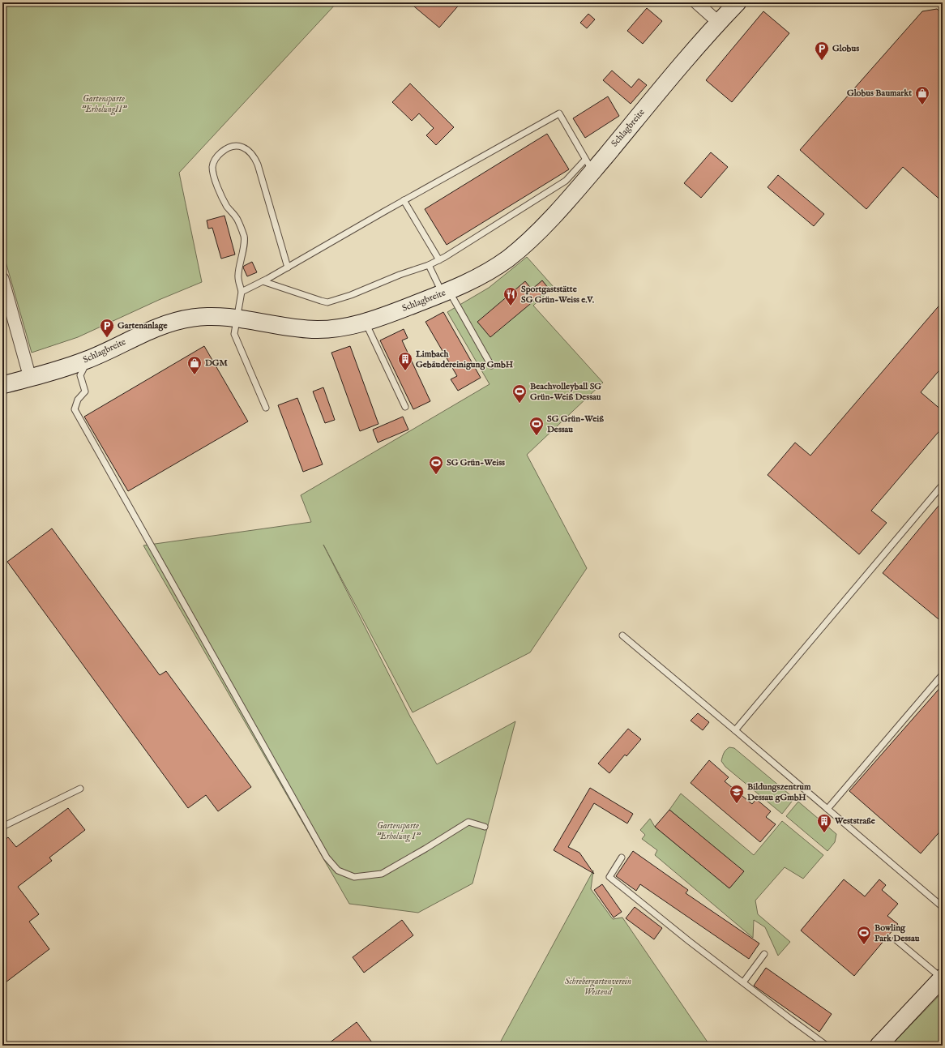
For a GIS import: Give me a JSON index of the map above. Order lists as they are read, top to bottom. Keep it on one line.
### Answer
{"streets":{"street":["Schlagbreite"]},"parks":["Gartensparte \"ErholungII\"","Gartensparte \"Erholung I\"","Schrebergartenverein Westend"],"places":{"parking":["Globus","Gartenanlage"],"shop":["Globus Baumarkt","DGM"],"restaurant":["Sportgaststätte SG Grün-Weiss e.V."],"building":["Limbach Gebäudereinigung GmbH","Weststraße"],"sports":["Beachvolleyball SG Grün-Weiß Dessau","SG Grün-Weiß Dessau","SG Grün-Weiss","Bowling Park Dessau"],"school or university":["Bildungszentrum Dessau gGmbH"]}}
